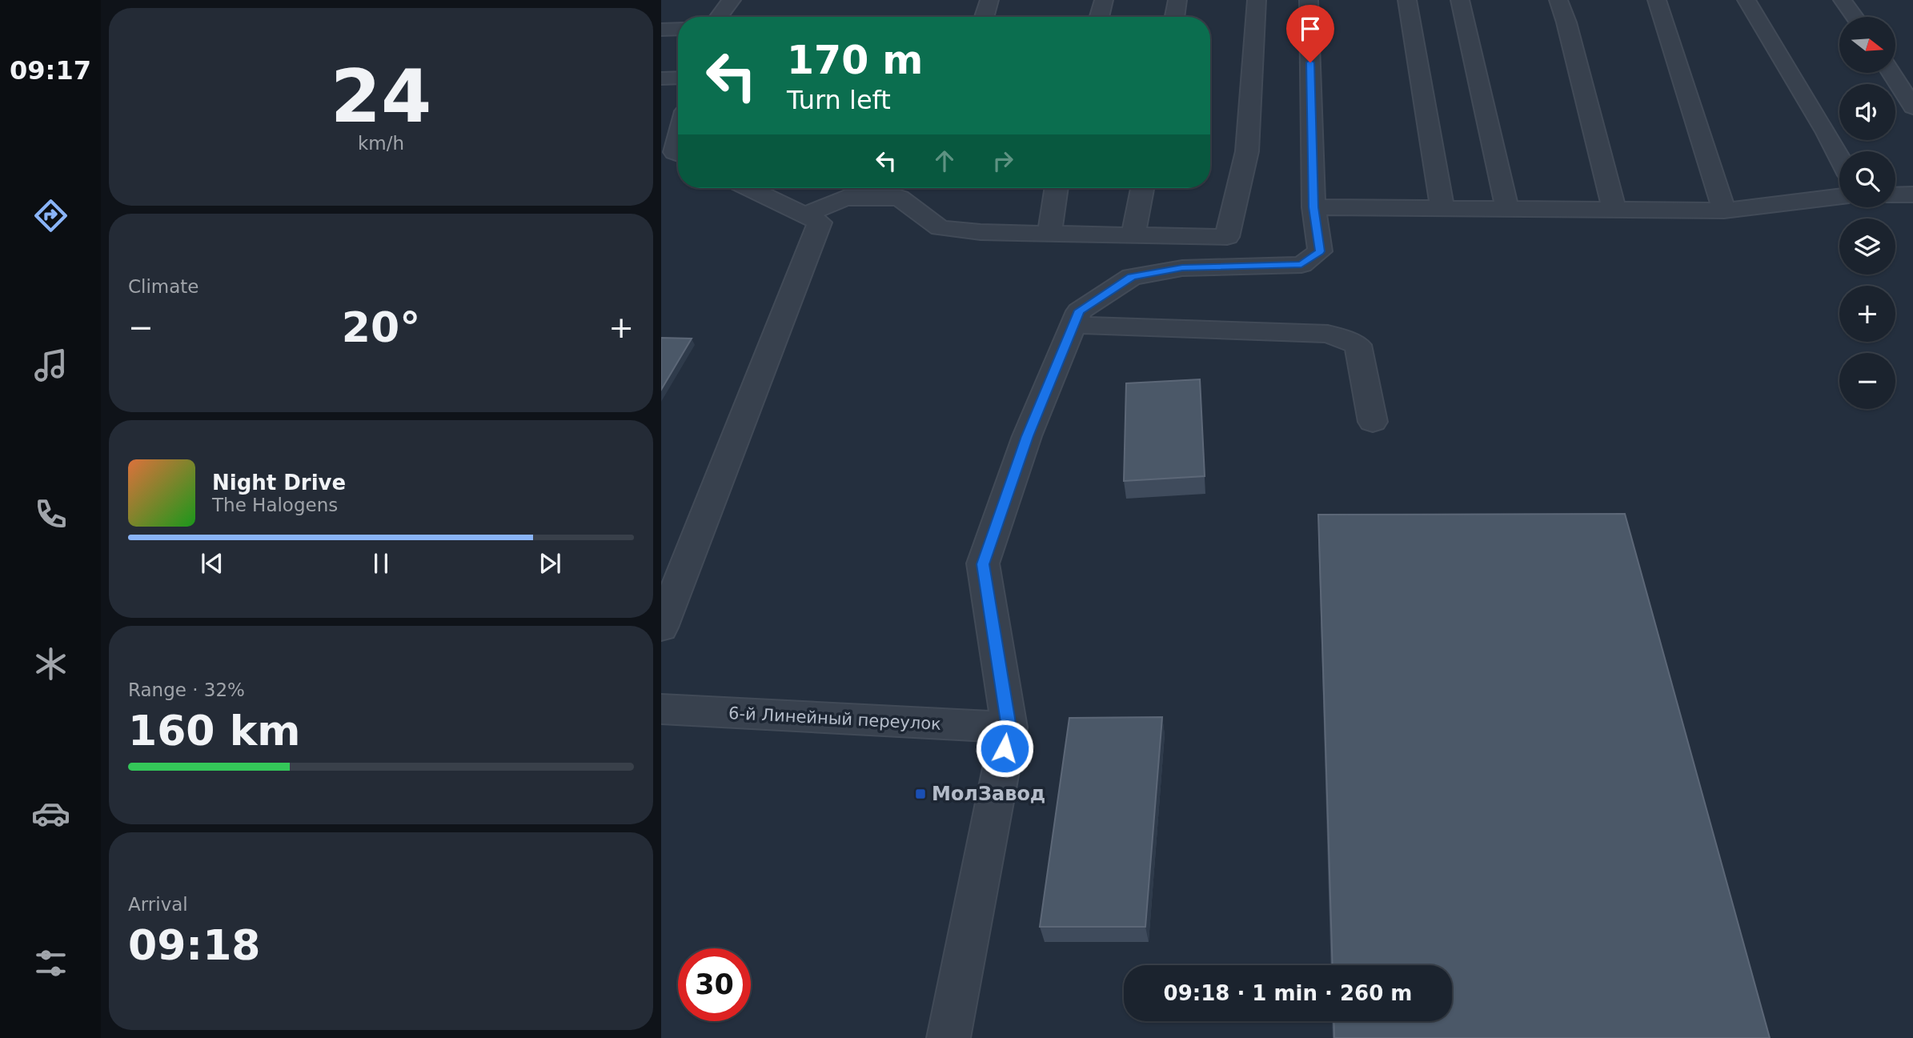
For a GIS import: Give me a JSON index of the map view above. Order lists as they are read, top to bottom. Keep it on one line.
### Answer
{"streets":{"street":["6-й Линейный переулок"]},"places":{"transit":["МолЗавод"]},"north":"right","page":{"tabs":"09:17","tile":[["24","km/h"],"Climate",["Range · 32%","160 km"],["Arrival","09:18"]],"map_buttons":["+","−"],"turn":["170 m","Turn left"],"heat":["−","20°","+"],"song":["Night Drive","The Halogens"],"limit":"30","trip":"09:18 · 1 min · 260 m"}}
